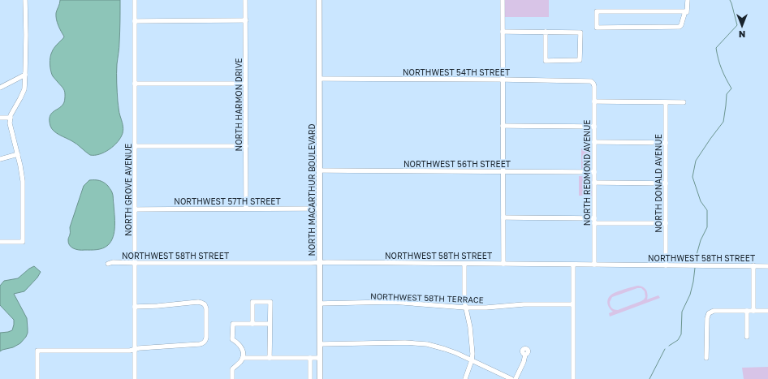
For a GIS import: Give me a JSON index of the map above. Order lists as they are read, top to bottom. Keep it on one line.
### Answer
{"streets":{"main road":["NORTH MACARTHUR BOULEVARD"],"street":["NORTHWEST 54TH STREET","NORTH HARMON DRIVE","NORTHWEST 56TH STREET","NORTH REDMOND AVENUE","NORTH DONALD AVENUE","NORTH GROVE AVENUE","NORTHWEST 57TH STREET","NORTHWEST 58TH STREET","NORTHWEST 58TH TERRACE"]},"crossings":[["NORTHWEST 54TH STREET","NORTH REDMOND AVENUE"],["NORTHWEST 54TH STREET","NORTH MACARTHUR BOULEVARD"],["NORTH HARMON DRIVE","NORTHWEST 57TH STREET"],["NORTHWEST 56TH STREET","NORTH REDMOND AVENUE"],["NORTHWEST 56TH STREET","NORTH MACARTHUR BOULEVARD"],["NORTH REDMOND AVENUE","NORTHWEST 58TH STREET"],["NORTH DONALD AVENUE","NORTHWEST 58TH STREET"],["NORTH GROVE AVENUE","NORTHWEST 57TH STREET"],["NORTH GROVE AVENUE","NORTHWEST 58TH STREET"],["NORTH MACARTHUR BOULEVARD","NORTHWEST 57TH STREET"],["NORTH MACARTHUR BOULEVARD","NORTHWEST 58TH STREET"],["NORTH MACARTHUR BOULEVARD","NORTHWEST 58TH TERRACE"]],"north":"bottom"}
